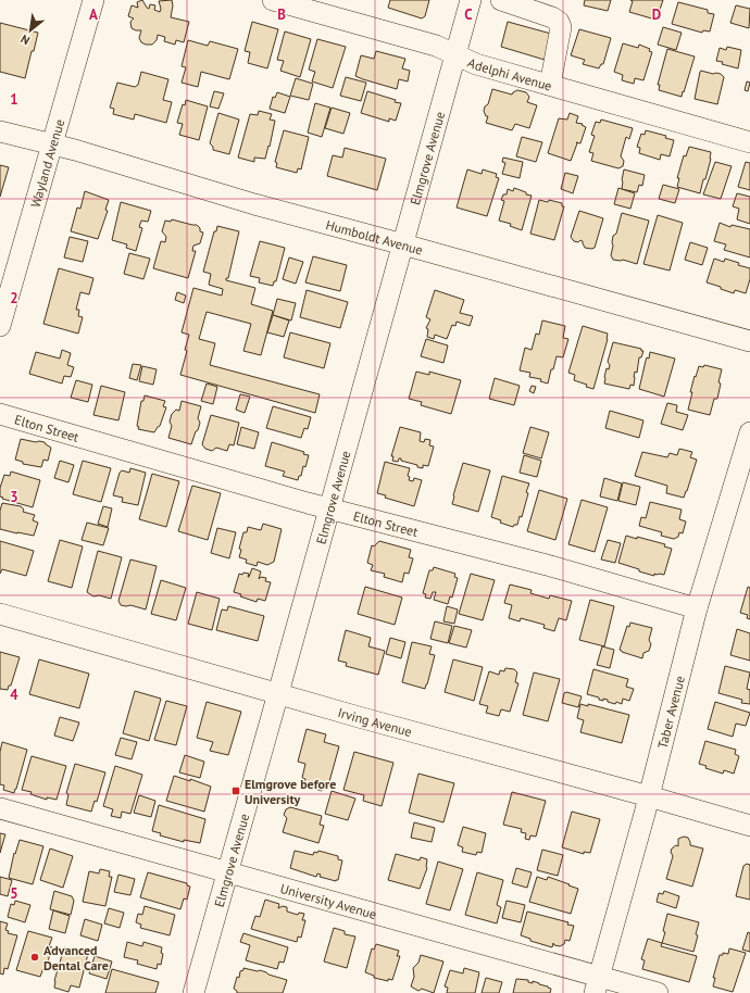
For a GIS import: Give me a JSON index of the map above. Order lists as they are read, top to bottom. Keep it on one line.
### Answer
{"streets":{"street":["Adelphi Avenue","Elmgrove Avenue","Wayland Avenue","Humboldt Avenue","Elton Street","Taber Avenue","Irving Avenue","University Avenue"]},"crossings":[["Adelphi Avenue","Elmgrove Avenue"],["Elmgrove Avenue","Humboldt Avenue"],["Elmgrove Avenue","Elton Street"],["Elmgrove Avenue","Irving Avenue"],["Elmgrove Avenue","University Avenue"],["Wayland Avenue","Humboldt Avenue"],["Elton Street","Taber Avenue"],["Taber Avenue","Irving Avenue"],["Taber Avenue","University Avenue"]],"places":{"transit":["Elmgrove before University"],"other":["Advanced Dental Care"]},"north":"bottom left","grid":{"columns":["A","B","C","D"],"rows":["1","2","3","4","5"]}}
